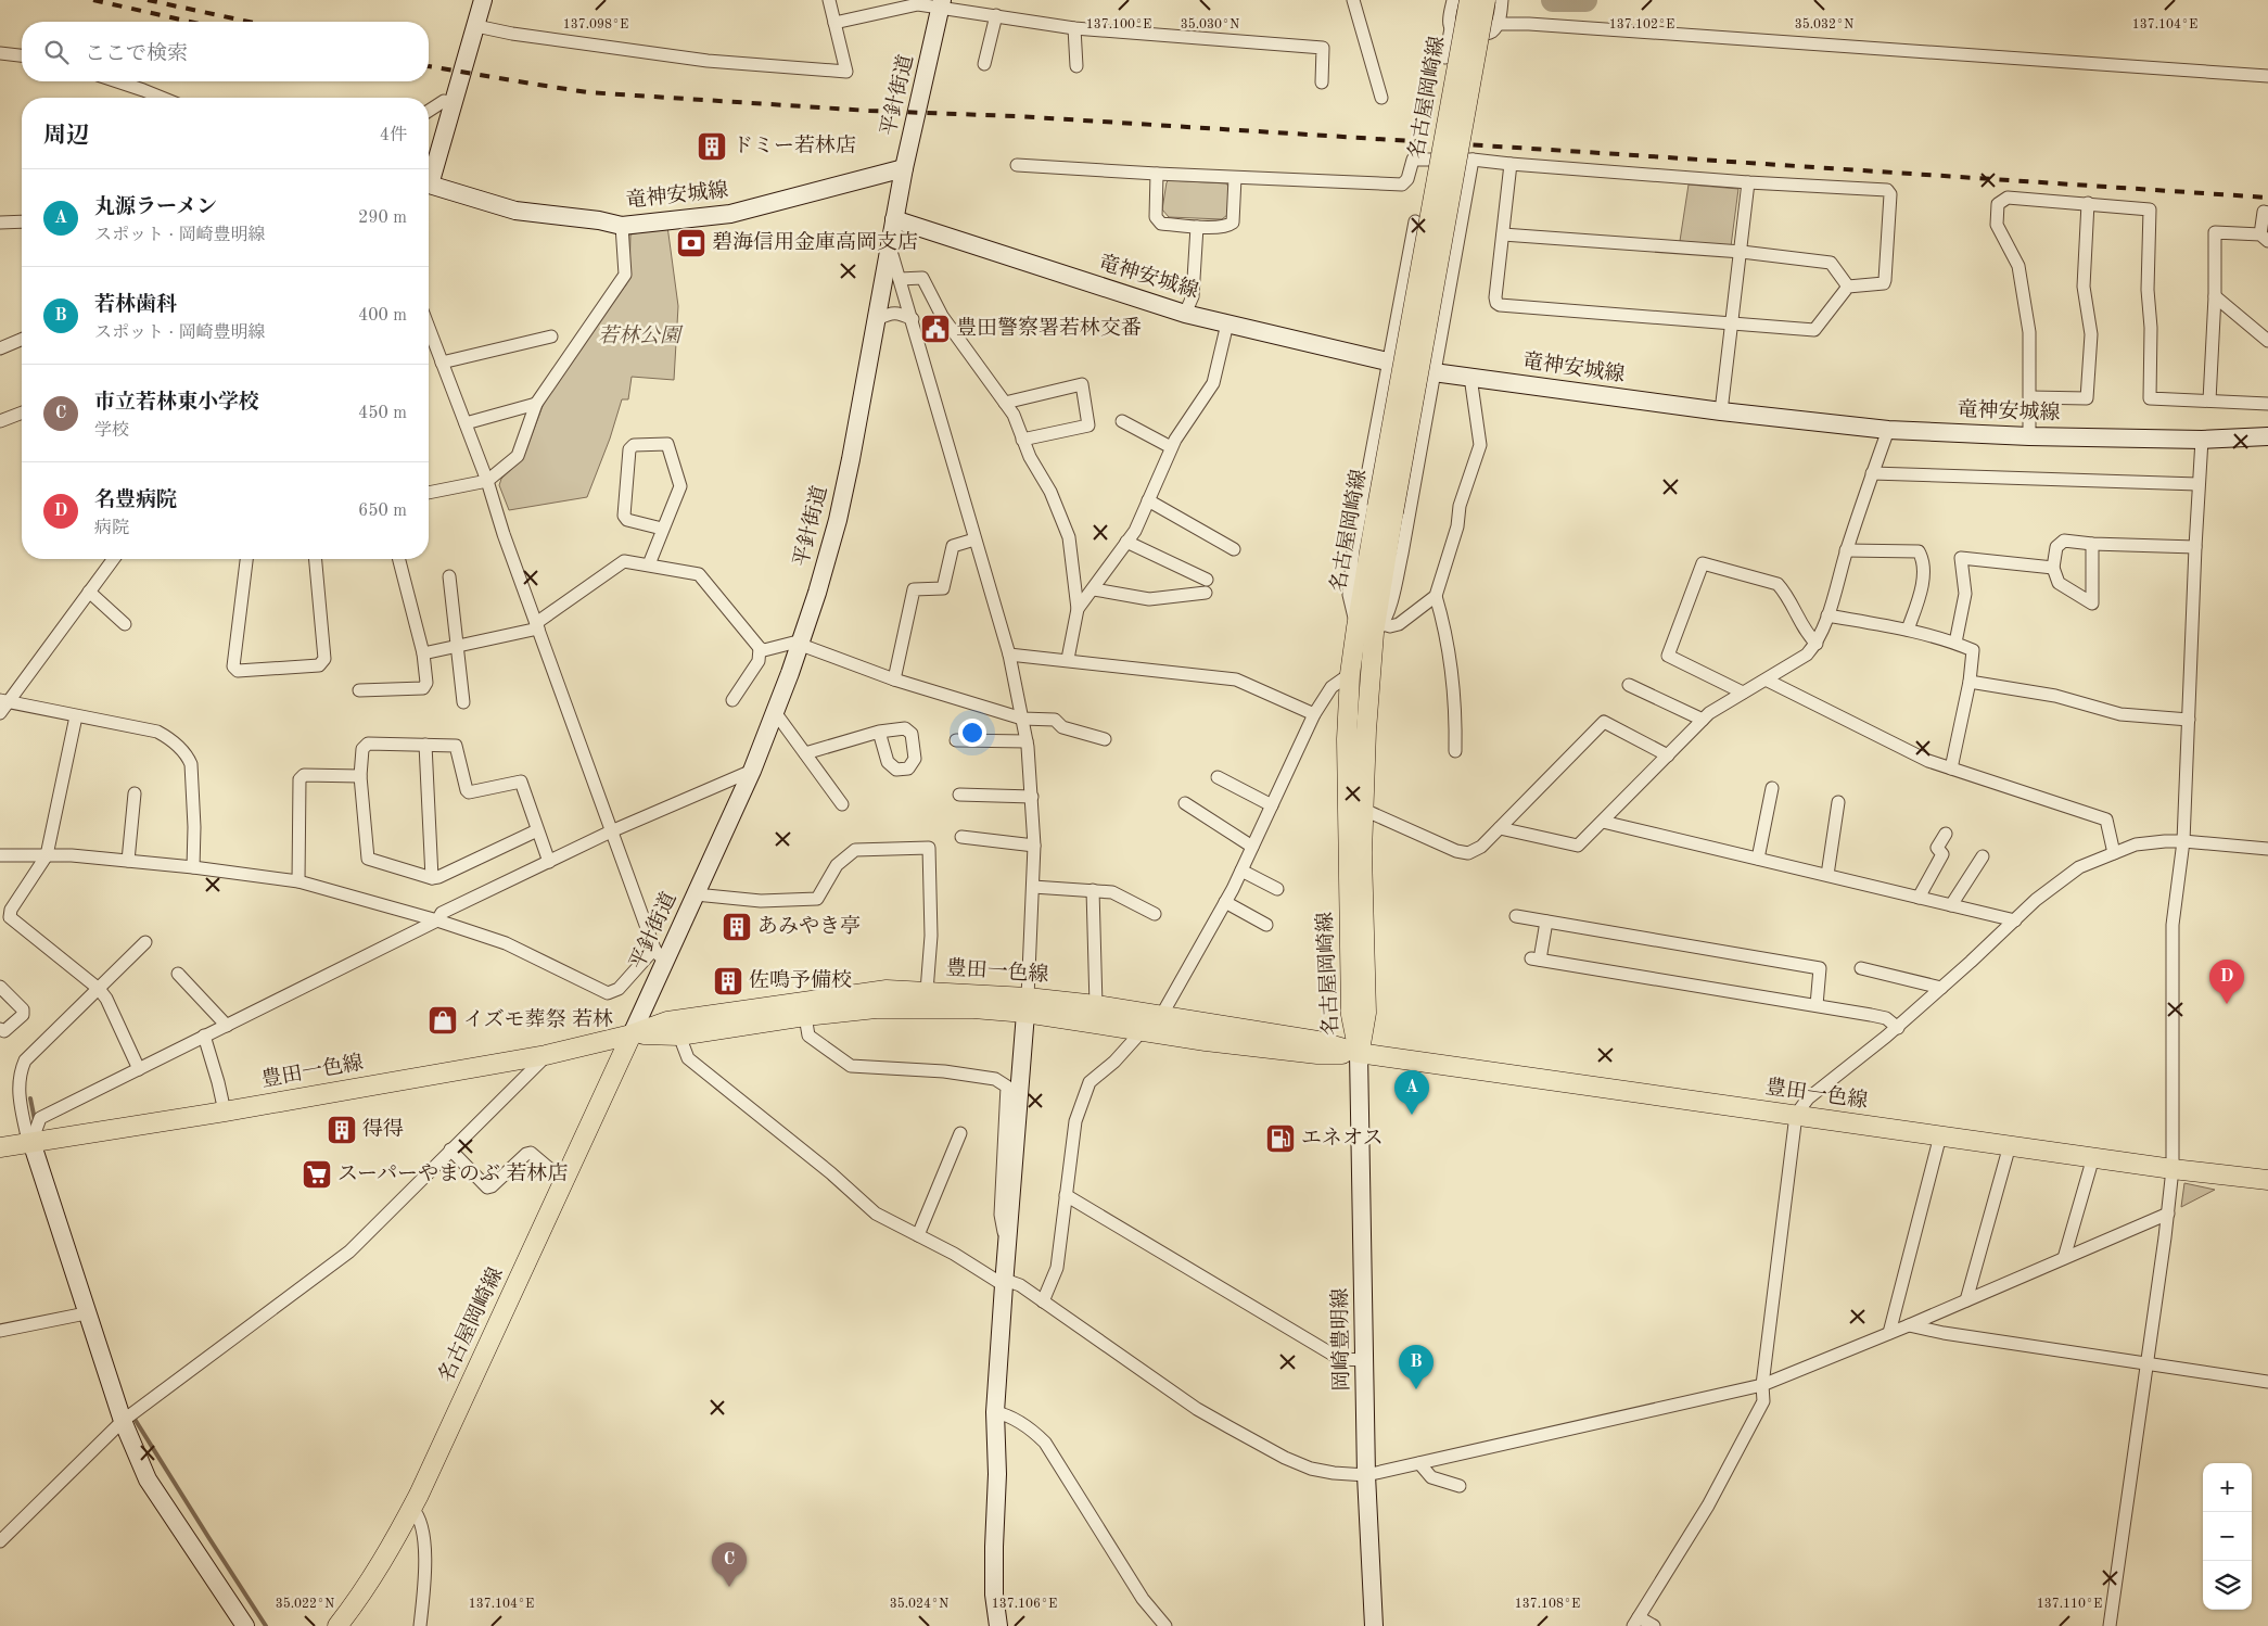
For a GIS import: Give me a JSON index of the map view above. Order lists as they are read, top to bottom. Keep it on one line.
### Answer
{"streets":{"main road":["名古屋岡崎線","豊田一色線"],"street":["平針街道","竜神安城線","岡崎豊明線"]},"crossings":[["平針街道","名古屋岡崎線"],["平針街道","竜神安城線"],["平針街道","豊田一色線"],["名古屋岡崎線","豊田一色線"],["名古屋岡崎線","岡崎豊明線"],["豊田一色線","岡崎豊明線"]],"parks":["若林公園"],"places":{"building":["ドミー若林店","あみやき亭","佐鳴予備校","得得"],"bank":["碧海信用金庫高岡支店"],"public building":["豊田警察署若林交番"],"shop":["イズモ葬祭 若林"],"fuel station":["エネオス"],"supermarket":["スーパーやまのぶ 若林店"]},"page":{"search":"ここで検索","heading":["周辺","4件"],"list":[{"mark":"A","name":"丸源ラーメン","note":"スポット · 岡崎豊明線","value":"290 m"},{"mark":"B","name":"若林歯科","note":"スポット · 岡崎豊明線","value":"400 m"},{"mark":"C","name":"市立若林東小学校","note":"学校","value":"450 m"},{"mark":"D","name":"名豊病院","note":"病院","value":"650 m"}],"pins":["D","A","B","C"],"map_buttons":["+","−"]},"coordinates":["137.098°E","137.100°E","137.102°E","137.104°E","35.030°N","35.032°N","35.022°N","35.024°N","137.106°E","137.108°E","137.110°E"]}
